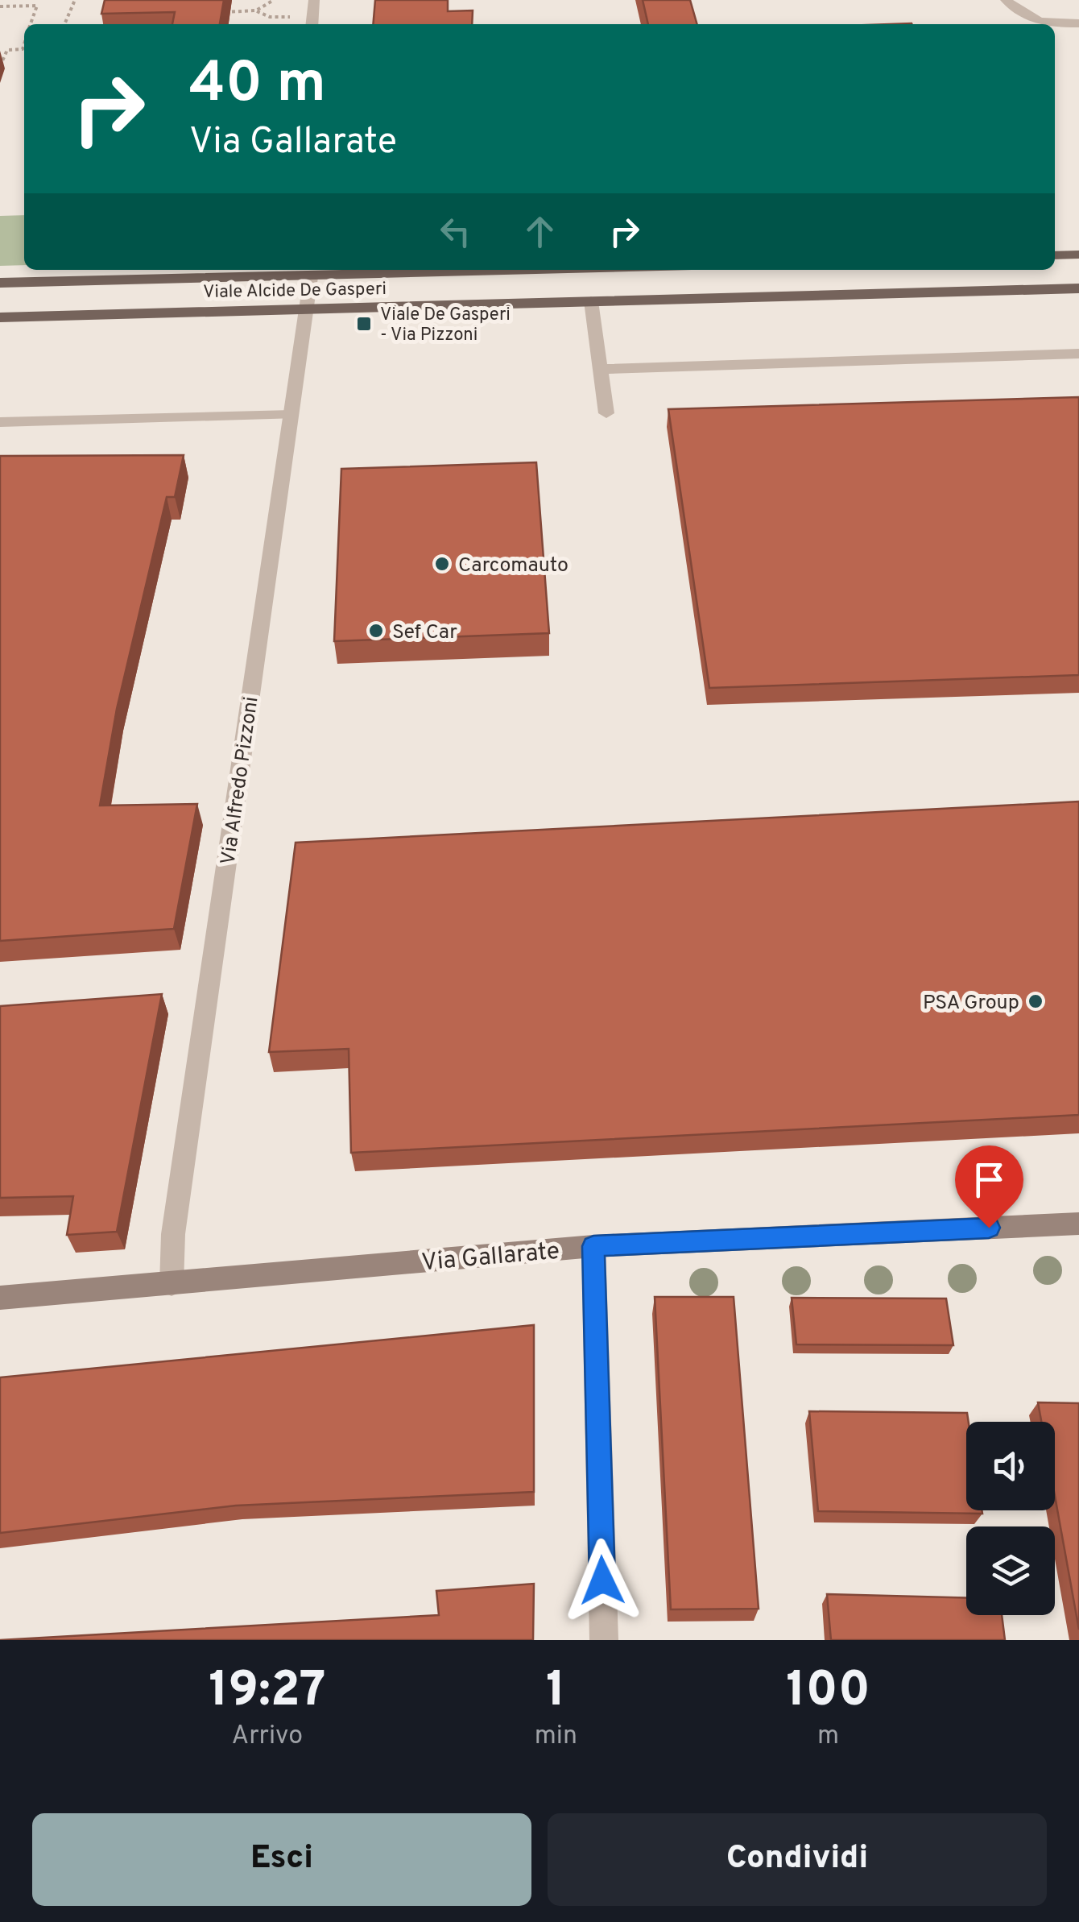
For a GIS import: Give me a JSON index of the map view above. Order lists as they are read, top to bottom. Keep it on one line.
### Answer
{"streets":{"main road":["Viale Alcide De Gasperi"],"street":["Via Alfredo Pizzoni","Via Gallarate"]},"crossings":[["Viale Alcide De Gasperi","Via Alfredo Pizzoni"],["Via Alfredo Pizzoni","Via Gallarate"]],"places":{"transit":["Viale De Gasperi - Via Pizzoni"],"other":["Carcomauto","Sef Car","PSA Group"]},"page":{"turn":["40 m","Via Gallarate"],"eta":["19:27","Arrivo","1","min","100","m"],"buttons":["Esci","Condividi"]}}
